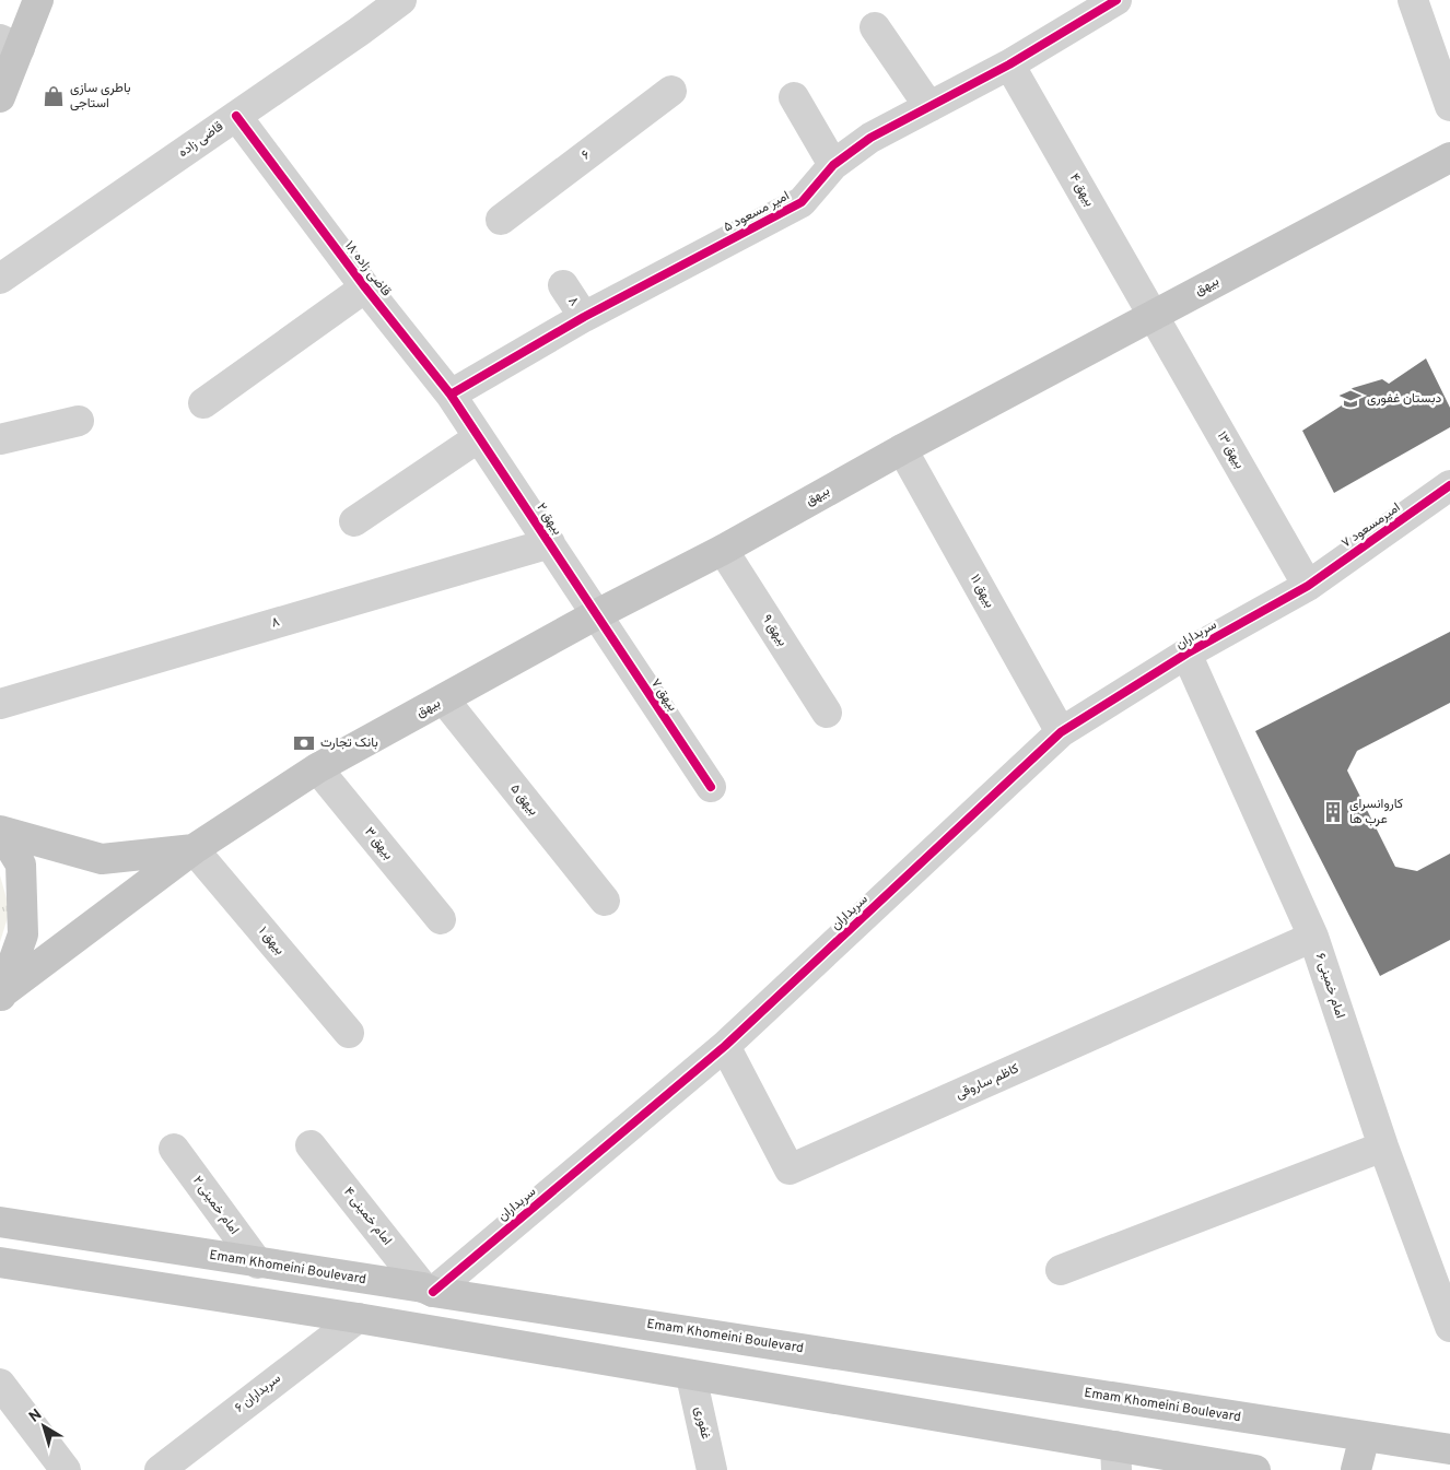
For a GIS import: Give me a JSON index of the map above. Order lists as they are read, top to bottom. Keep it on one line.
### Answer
{"streets":{"main road":["بیهق","Emam Khomeini Boulevard"],"street":["قاضی زاده","۶","بیهق ۴","امیر مسعود ۵","قاضی زاده ۱۸","۸","بیهق ۱۳","بیهق ۲","امیرمسعود ۷","بیهق ۱۱","بیهق ۹","سربداران","بیهق ۷","بیهق ۵","بیهق ۳","بیهق ۱","امام خمینی ۶","کاظم ساروقی","امام خمینی ۲","امام خمینی ۴","سربداران ۶","غفوری"]},"crossings":[["قاضی زاده","قاضی زاده ۱۸"],["بیهق ۴","امیر مسعود ۵"],["بیهق ۴","بیهق"],["بیهق ۴","بیهق ۱۳"],["امیر مسعود ۵","قاضی زاده ۱۸"],["امیر مسعود ۵","۸"],["قاضی زاده ۱۸","بیهق ۲"],["بیهق","بیهق ۱۳"],["بیهق","بیهق ۲"],["بیهق","بیهق ۱۱"],["بیهق","بیهق ۹"],["بیهق","بیهق ۷"],["بیهق","بیهق ۵"],["بیهق","بیهق ۳"],["بیهق","بیهق ۱"],["۸","بیهق ۲"],["بیهق ۱۳","امیرمسعود ۷"],["بیهق ۱۳","سربداران"],["بیهق ۲","بیهق ۷"],["امیرمسعود ۷","سربداران"],["بیهق ۱۱","سربداران"],["سربداران","امام خمینی ۶"],["سربداران","کاظم ساروقی"],["سربداران","امام خمینی ۴"],["سربداران","Emam Khomeini Boulevard"],["امام خمینی ۶","کاظم ساروقی"],["امام خمینی ۲","Emam Khomeini Boulevard"],["امام خمینی ۴","Emam Khomeini Boulevard"]],"places":{"shop":["باطری سازی استاجی"],"school or university":["دبستان غفوری"],"bank":["بانک تجارت"],"building":["کاروانسرای عرب ها"]},"north":"top left"}
